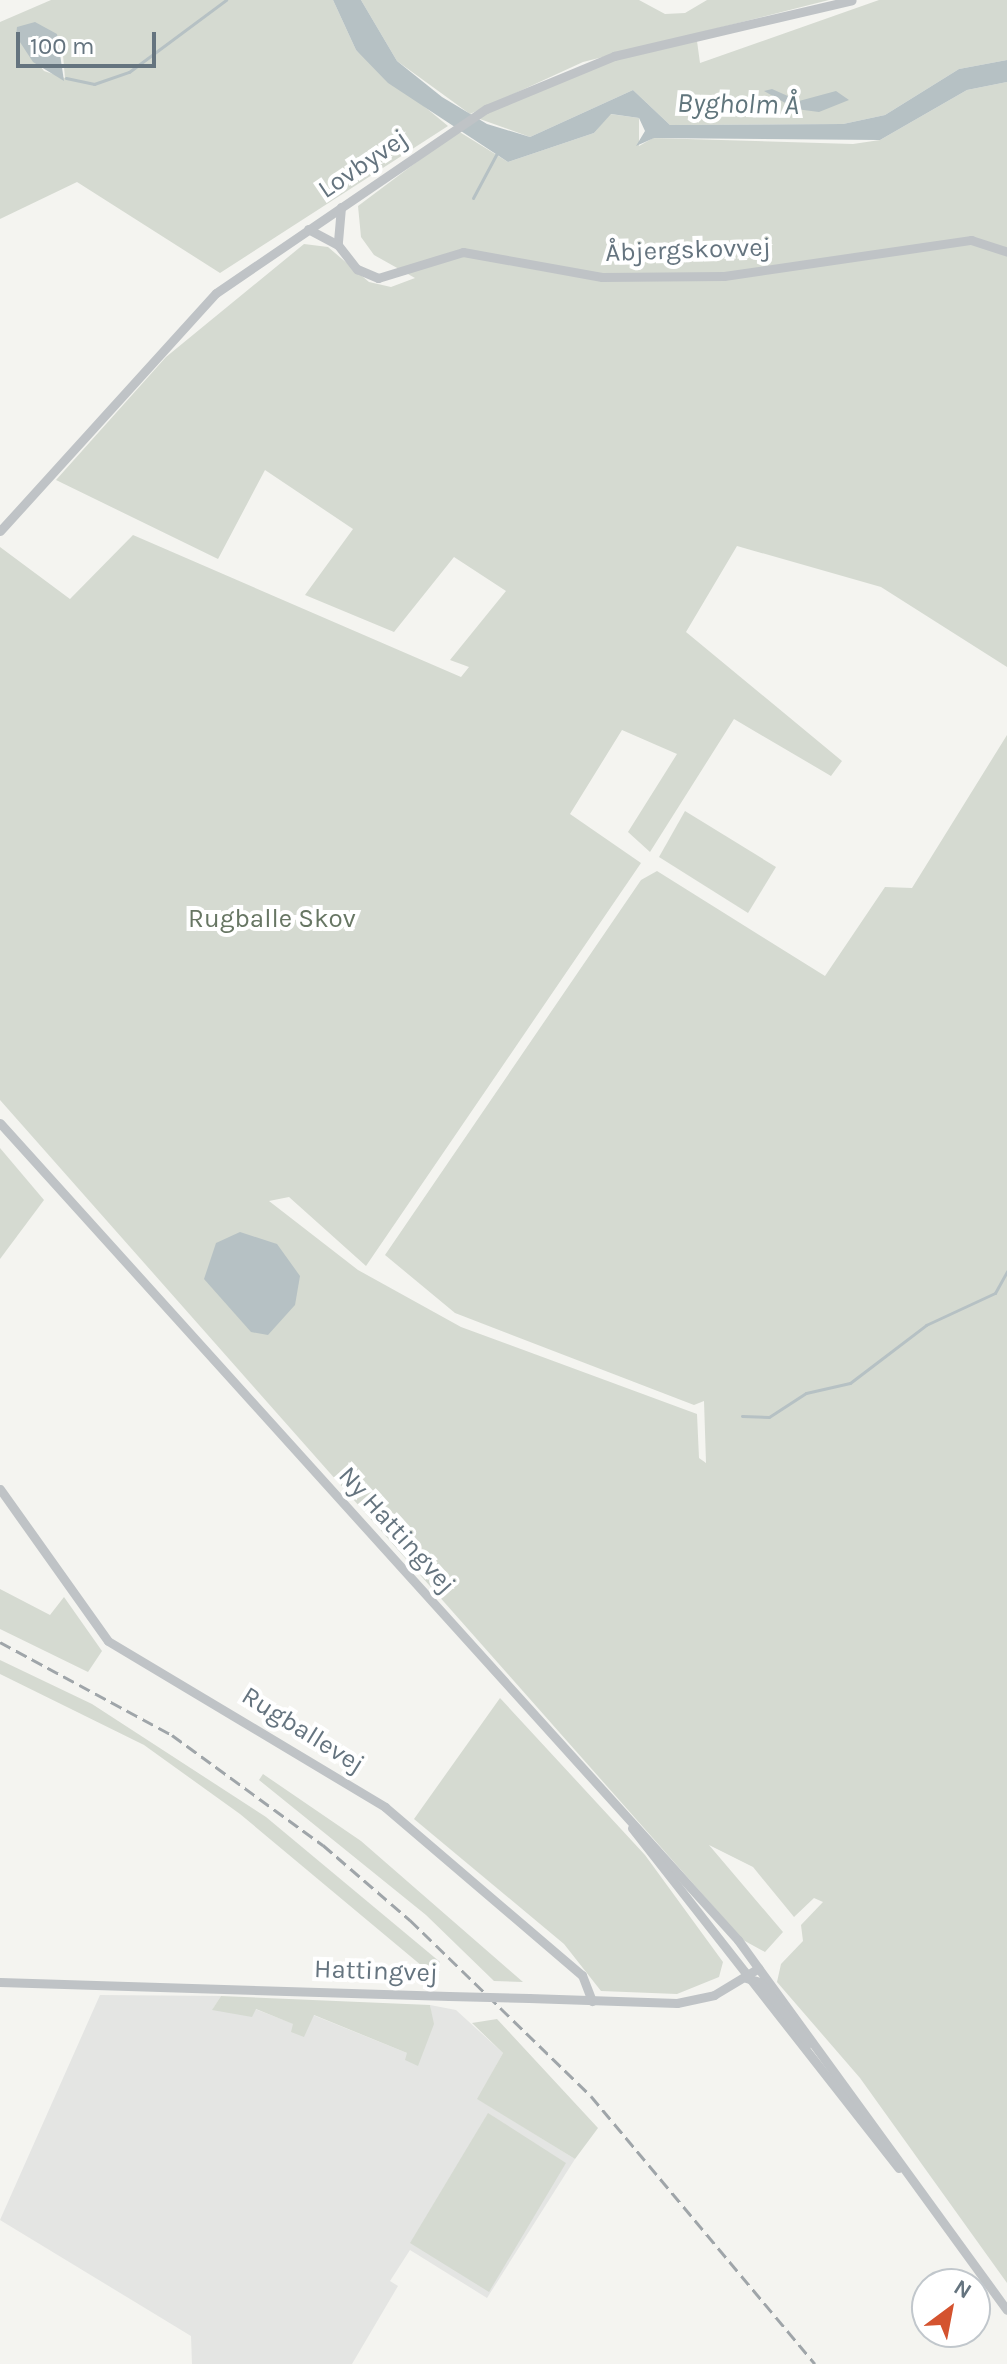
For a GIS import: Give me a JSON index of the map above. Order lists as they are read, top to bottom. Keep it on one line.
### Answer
{"streets":{"street":["Lovbyvej","Åbjergskovvej","Ny Hattingvej","Rugballevej","Hattingvej"]},"crossings":[["Lovbyvej","Åbjergskovvej"],["Ny Hattingvej","Hattingvej"],["Rugballevej","Hattingvej"]],"water":["Bygholm Å"],"parks":["Rugballe Skov"],"scale_bar":"100 m","north":"top right"}
